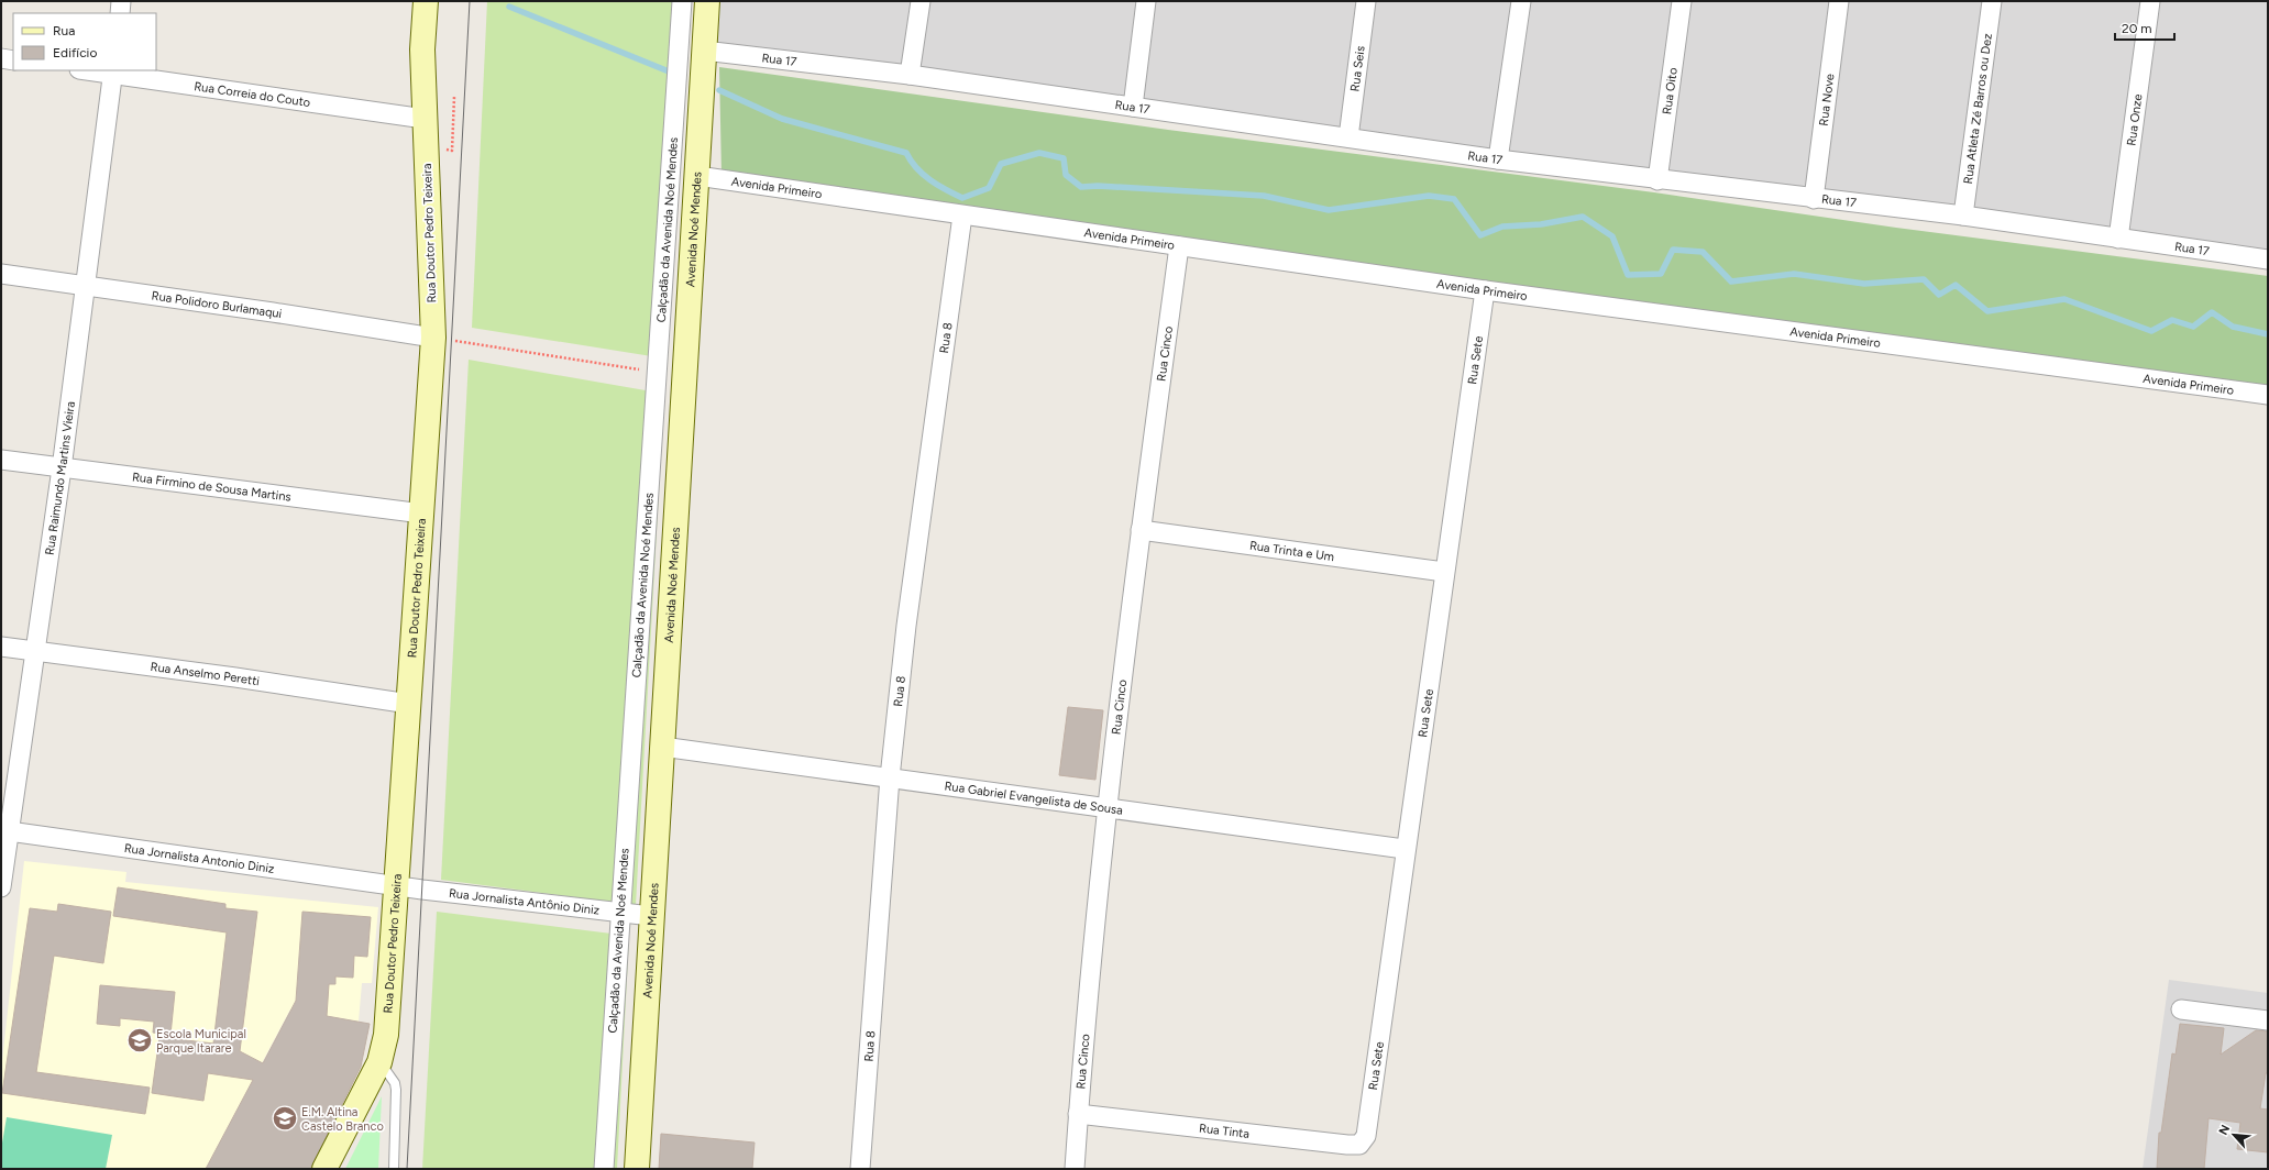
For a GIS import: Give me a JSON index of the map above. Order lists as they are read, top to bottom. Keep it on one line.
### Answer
{"streets":{"main road":["Avenida Noé Mendes","Rua Doutor Pedro Teixeira"],"street":["Rua 17","Rua Seis","Rua Oito","Rua Correia do Couto","Rua Nove","Rua Atleta Zé Barros ou Dez","Rua Onze","Avenida Primeiro","Calçadão da Avenida Noé Mendes","Rua Polidoro Burlamaqui","Rua 8","Rua Cinco","Rua Sete","Rua Raimundo Martins Vieira","Rua Firmino de Sousa Martins","Rua Trinta e Um","Rua Anselmo Peretti","Rua Gabriel Evangelista de Sousa","Rua Jornalista Antonio Diniz","Rua Jornalista Antônio Diniz","Rua Tinta"]},"crossings":[["Rua 17","Rua Seis"],["Rua 17","Rua Oito"],["Rua 17","Rua Nove"],["Rua 17","Rua Atleta Zé Barros ou Dez"],["Rua 17","Rua Onze"],["Rua 17","Avenida Noé Mendes"],["Rua Correia do Couto","Rua Doutor Pedro Teixeira"],["Rua Correia do Couto","Rua Raimundo Martins Vieira"],["Avenida Primeiro","Avenida Noé Mendes"],["Avenida Primeiro","Rua 8"],["Avenida Primeiro","Rua Cinco"],["Avenida Primeiro","Rua Sete"],["Calçadão da Avenida Noé Mendes","Rua Jornalista Antônio Diniz"],["Avenida Noé Mendes","Rua Gabriel Evangelista de Sousa"],["Avenida Noé Mendes","Rua Jornalista Antônio Diniz"],["Rua Doutor Pedro Teixeira","Rua Polidoro Burlamaqui"],["Rua Doutor Pedro Teixeira","Rua Firmino de Sousa Martins"],["Rua Doutor Pedro Teixeira","Rua Anselmo Peretti"],["Rua Doutor Pedro Teixeira","Rua Jornalista Antonio Diniz"],["Rua Doutor Pedro Teixeira","Rua Jornalista Antônio Diniz"],["Rua Polidoro Burlamaqui","Rua Raimundo Martins Vieira"],["Rua 8","Rua Gabriel Evangelista de Sousa"],["Rua Cinco","Rua Trinta e Um"],["Rua Cinco","Rua Gabriel Evangelista de Sousa"],["Rua Cinco","Rua Tinta"],["Rua Sete","Rua Trinta e Um"],["Rua Sete","Rua Gabriel Evangelista de Sousa"],["Rua Sete","Rua Tinta"],["Rua Raimundo Martins Vieira","Rua Firmino de Sousa Martins"],["Rua Raimundo Martins Vieira","Rua Anselmo Peretti"],["Rua Raimundo Martins Vieira","Rua Jornalista Antonio Diniz"],["Rua Jornalista Antonio Diniz","Rua Jornalista Antônio Diniz"]],"places":{"school or university":["Escola Municipal Parque Itarare","E.M. Altina Castelo Branco"]},"legend":["Rua","Edifício"],"scale_bar":"20 m","north":"top left"}
